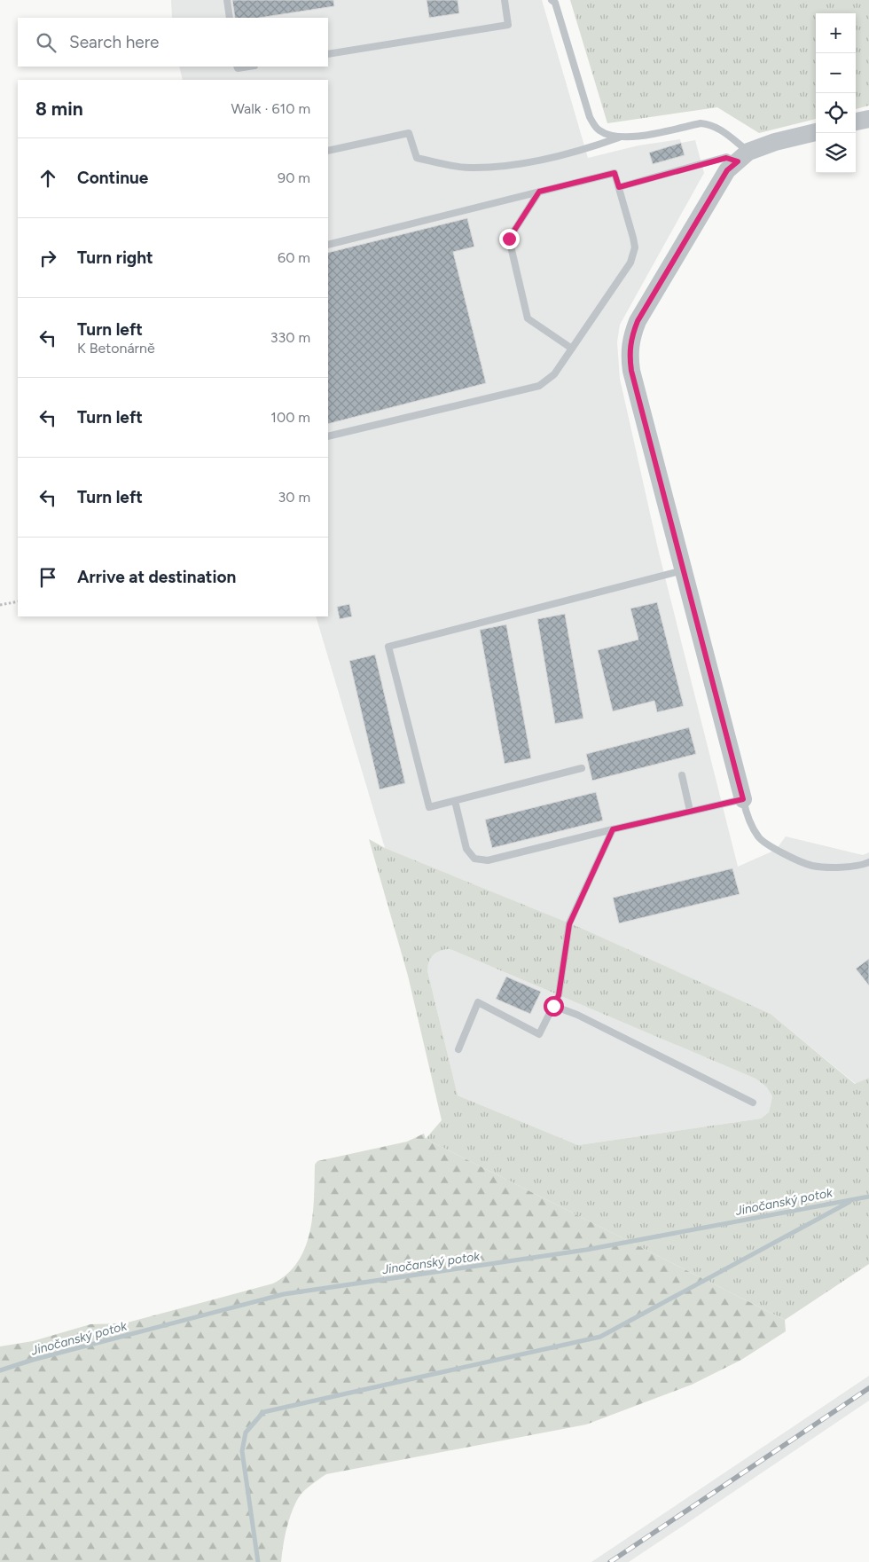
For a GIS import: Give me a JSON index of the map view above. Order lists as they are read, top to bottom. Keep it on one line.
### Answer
{"water":["Jinočanský potok"],"page":{"map_buttons":["+","−"],"search":"Search here","heading":["8 min","Walk · 610 m"],"list":[["Continue","90 m"],["Turn right","60 m"],["Turn left","K Betonárně","330 m"],["Turn left","100 m"],["Turn left","30 m"],"Arrive at destination"]}}
